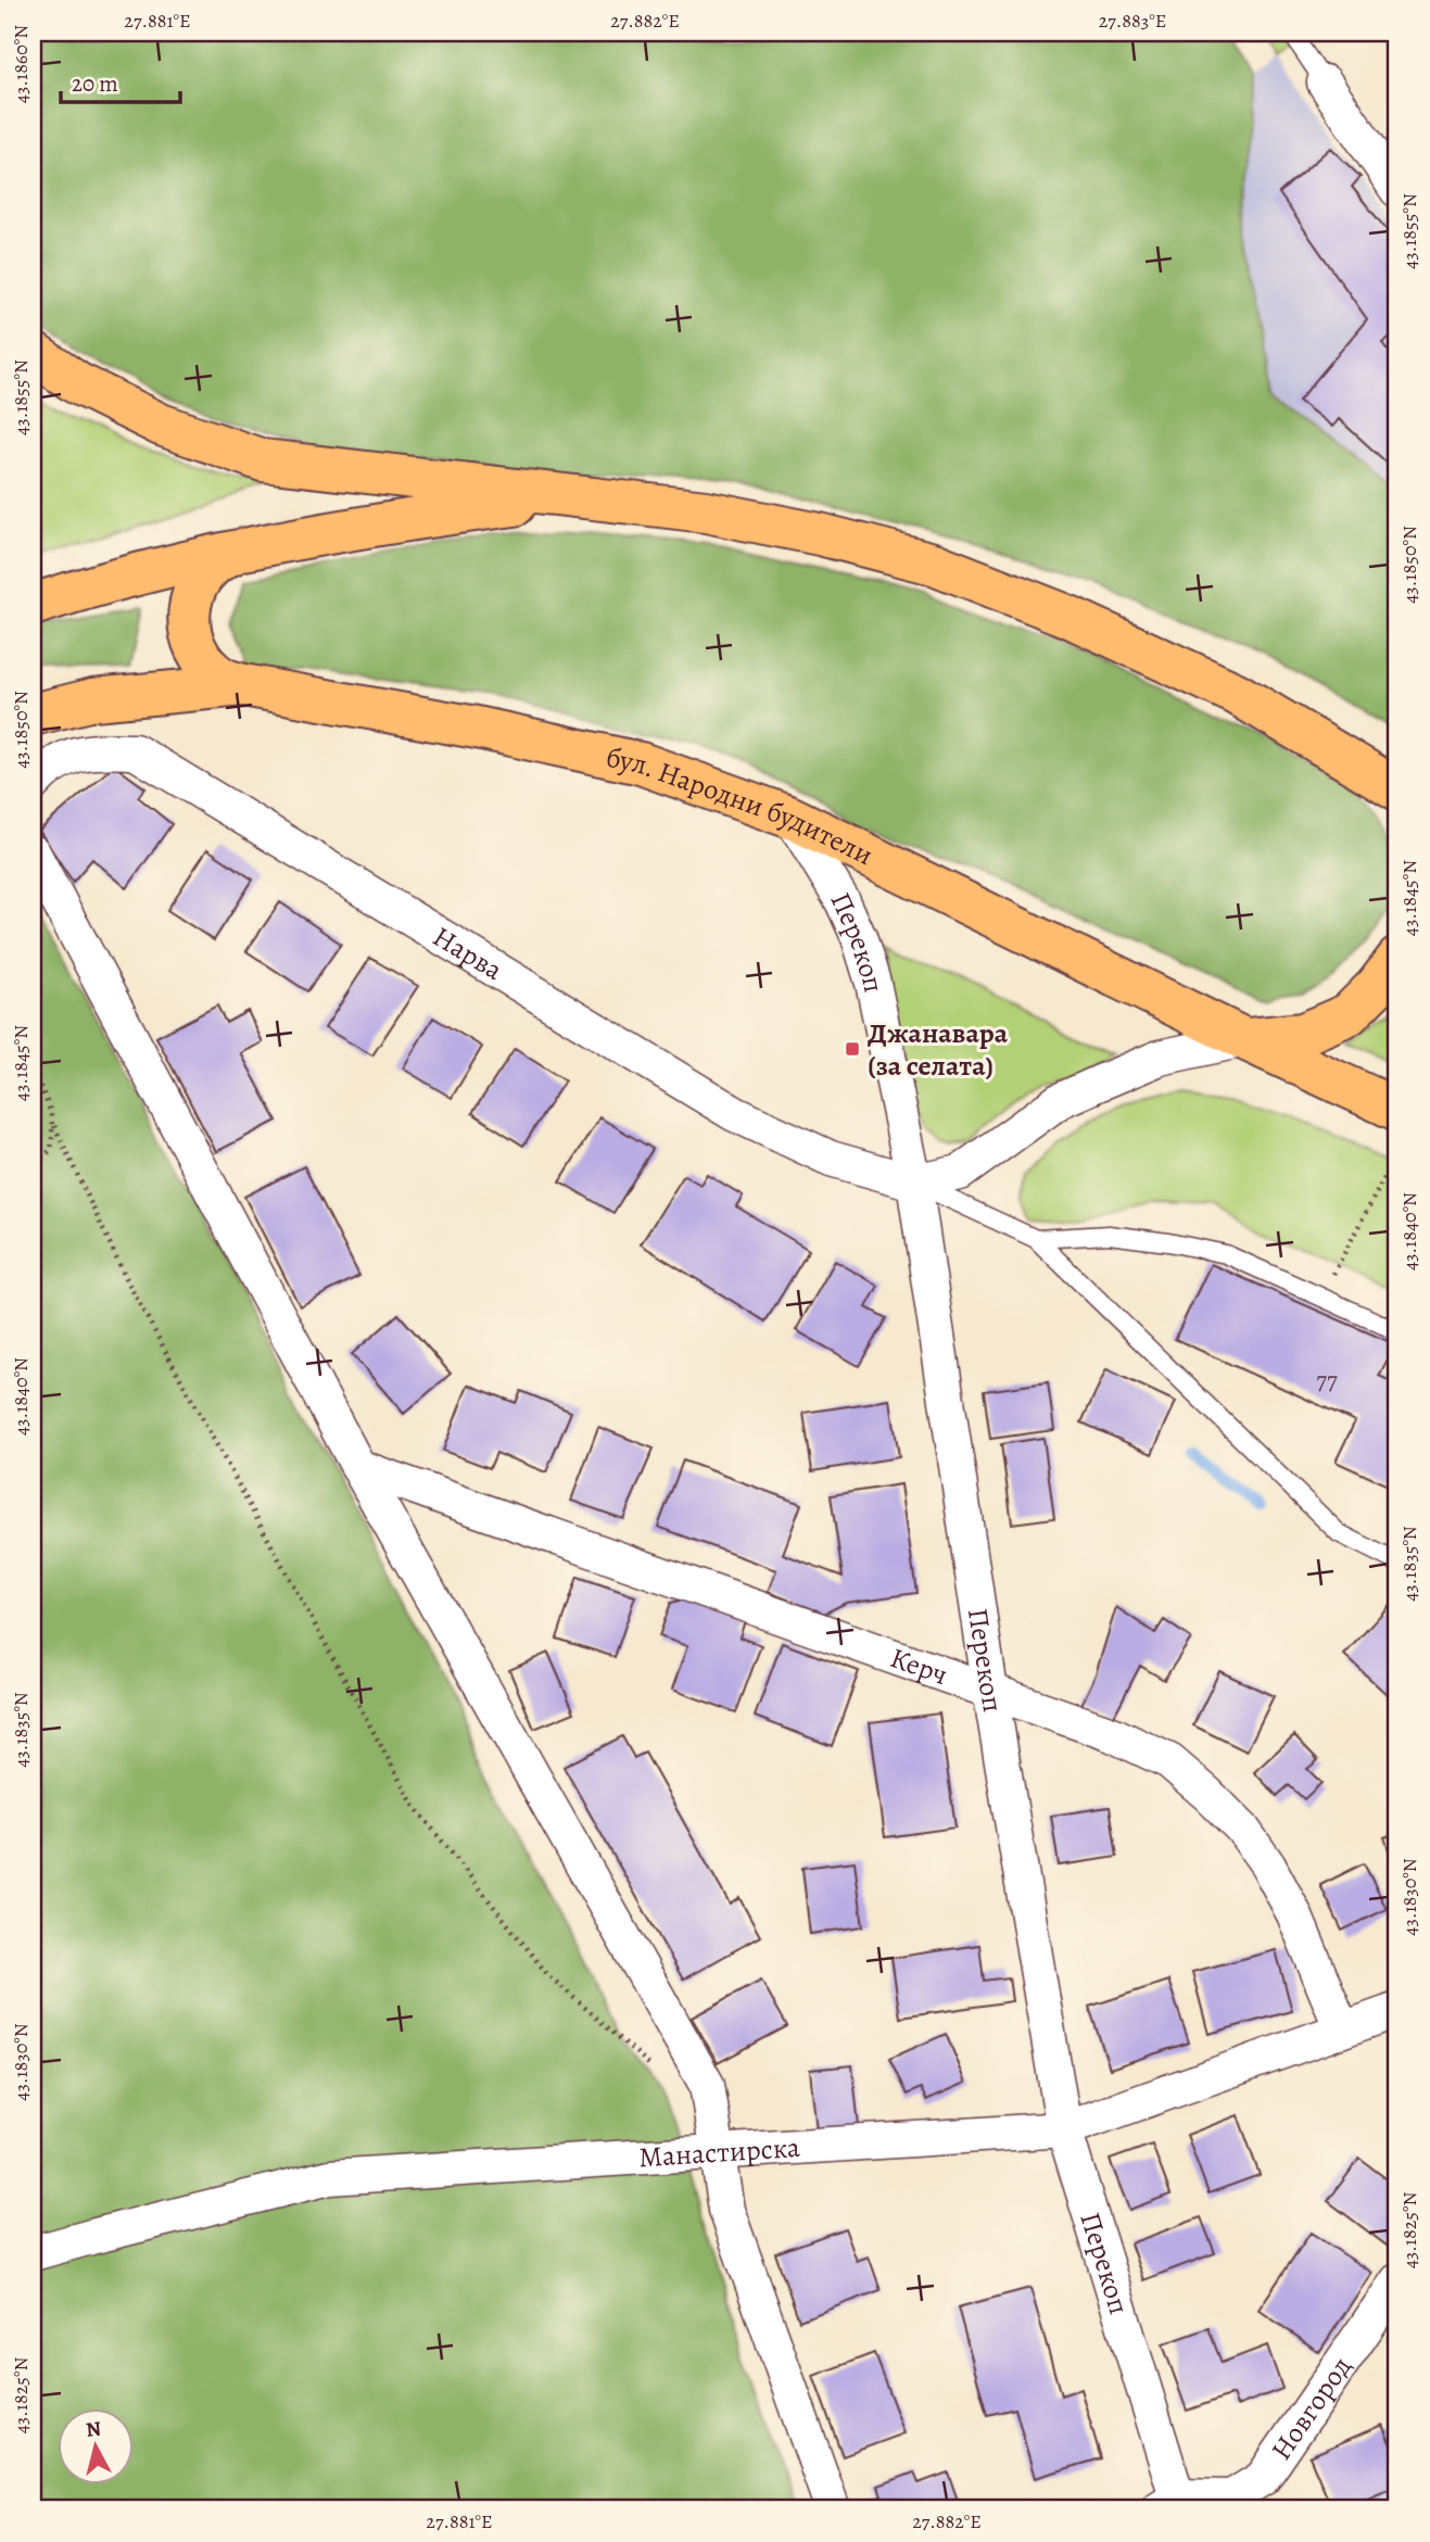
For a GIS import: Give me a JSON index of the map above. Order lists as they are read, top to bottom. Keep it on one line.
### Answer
{"streets":{"main road":["бул. Народни будители"],"street":["Перекоп","Нарва","Керч","Манастирска","Новгород"]},"crossings":[["бул. Народни будители","Перекоп"],["Перекоп","Нарва"],["Перекоп","Керч"],["Перекоп","Манастирска"],["Перекоп","Новгород"],["Керч","Манастирска"]],"places":{"transit":["Джанавара (за селата)"]},"house_numbers":["77"],"scale_bar":"20 m","north":"top","coordinates":["27.881°E","27.882°E","27.883°E","43.1860°N","43.1855°N","43.1850°N","43.1845°N","43.1840°N","43.1835°N","43.1830°N","43.1825°N"]}
